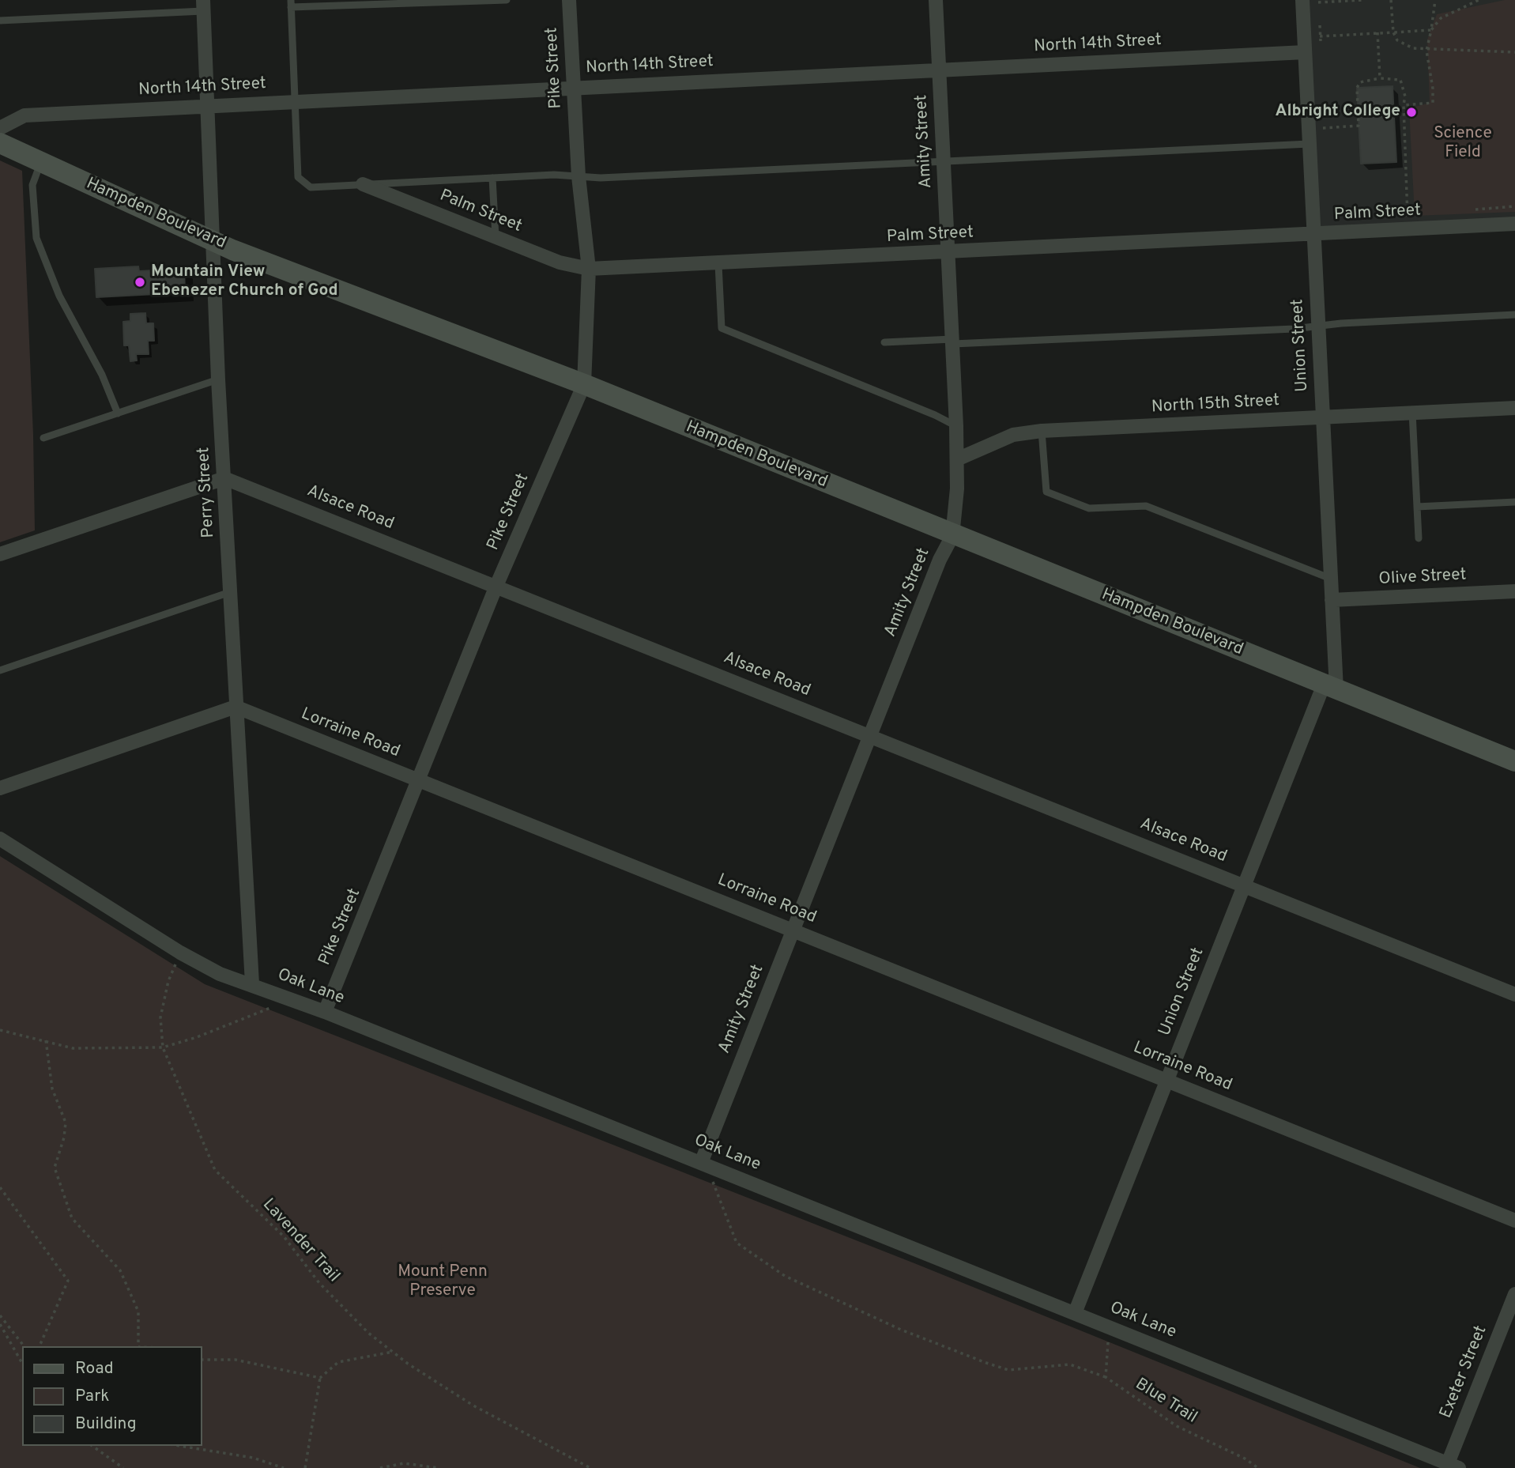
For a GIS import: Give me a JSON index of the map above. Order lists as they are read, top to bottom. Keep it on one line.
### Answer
{"streets":{"main road":["Hampden Boulevard"],"street":["North 14th Street","Pike Street","Amity Street","Palm Street","Union Street","North 15th Street","Perry Street","Alsace Road","Olive Street","Lorraine Road","Oak Lane","Exeter Street"],"path":["Lavender Trail","Blue Trail"]},"crossings":[["North 14th Street","Pike Street"],["North 14th Street","Amity Street"],["North 14th Street","Union Street"],["North 14th Street","Perry Street"],["Pike Street","Palm Street"],["Pike Street","Hampden Boulevard"],["Pike Street","Alsace Road"],["Pike Street","Lorraine Road"],["Pike Street","Oak Lane"],["Amity Street","Palm Street"],["Amity Street","Hampden Boulevard"],["Amity Street","North 15th Street"],["Amity Street","Alsace Road"],["Amity Street","Lorraine Road"],["Amity Street","Oak Lane"],["Amity Street","Blue Trail"],["Palm Street","Union Street"],["Hampden Boulevard","Union Street"],["Hampden Boulevard","Perry Street"],["Union Street","North 15th Street"],["Union Street","Alsace Road"],["Union Street","Olive Street"],["Union Street","Lorraine Road"],["Union Street","Oak Lane"],["Perry Street","Alsace Road"],["Perry Street","Lorraine Road"],["Perry Street","Oak Lane"],["Oak Lane","Lavender Trail"],["Oak Lane","Exeter Street"],["Oak Lane","Blue Trail"]],"parks":["Science Field","Mount Penn Preserve"],"places":["Albright College","Mountain View Ebenezer Church of God"],"legend":["Road","Park","Building"]}
